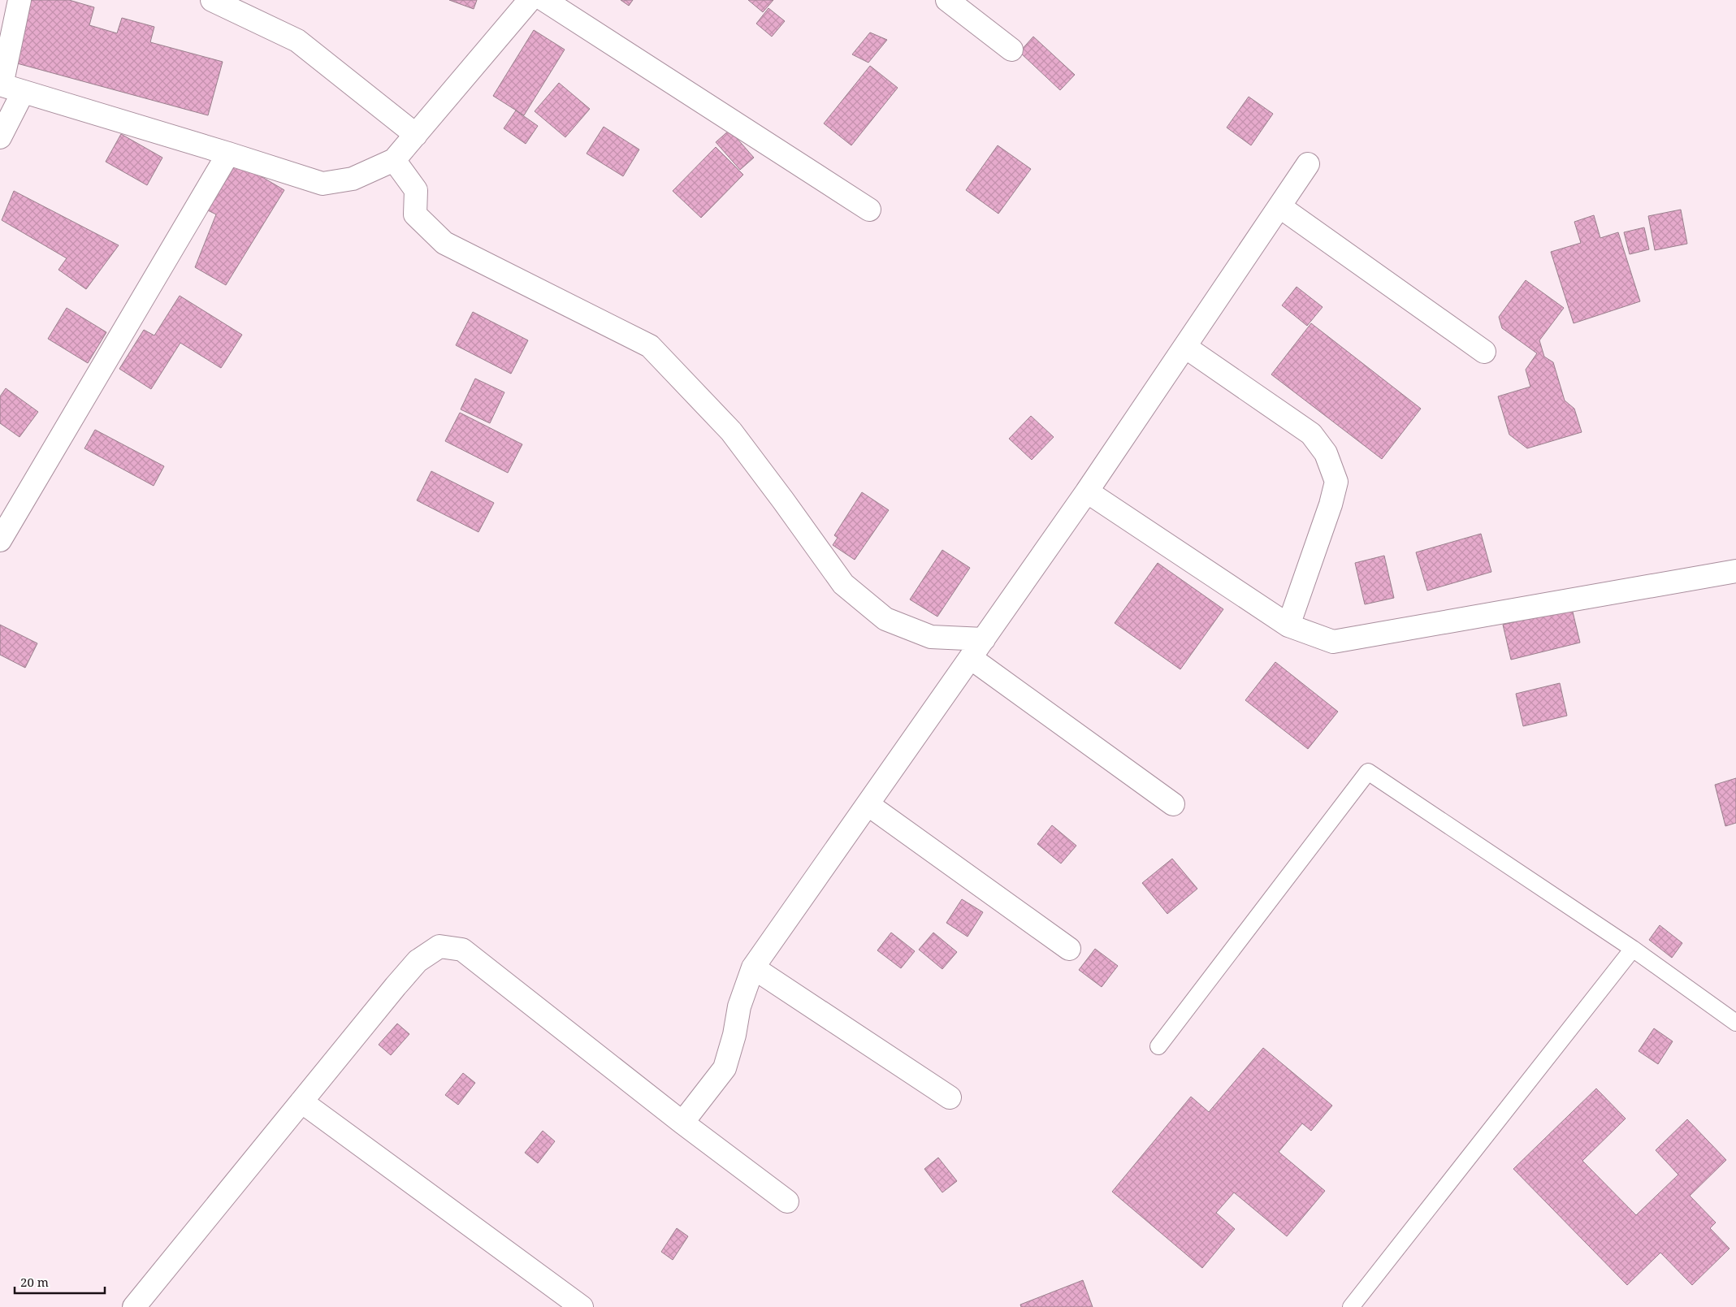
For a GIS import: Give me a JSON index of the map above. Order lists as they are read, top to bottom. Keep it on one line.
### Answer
{"scale_bar":"20 m"}
